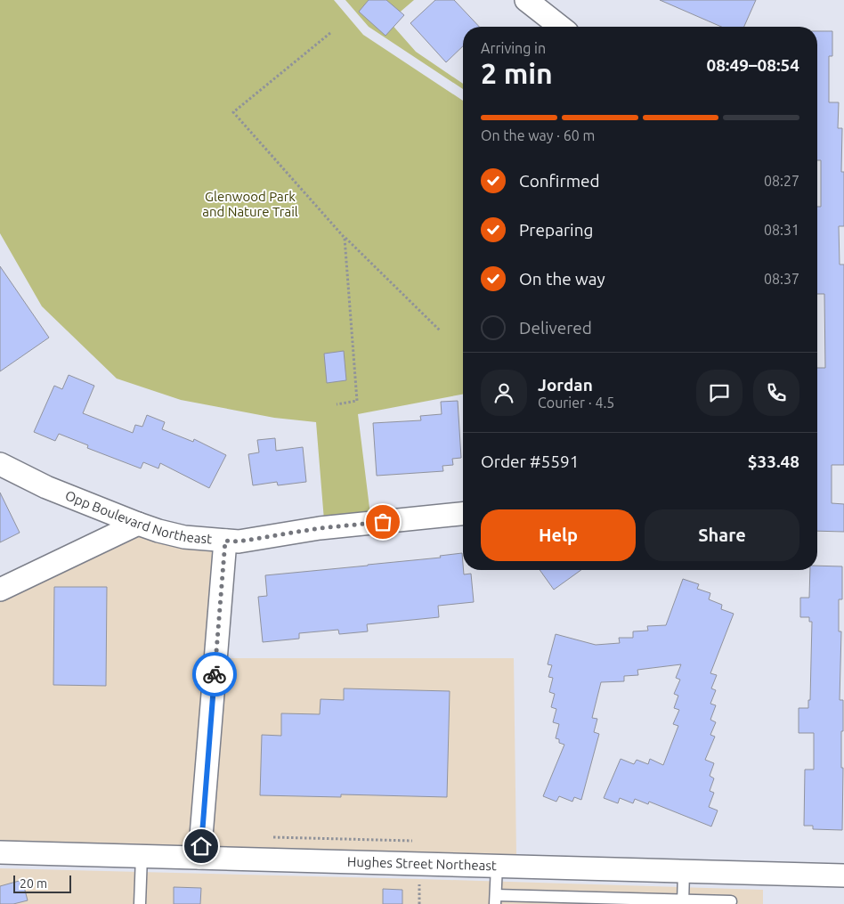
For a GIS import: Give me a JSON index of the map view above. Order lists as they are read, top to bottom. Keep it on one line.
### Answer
{"streets":{"street":["Opp Boulevard Northeast","Hughes Street Northeast"]},"parks":["Glenwood Park and Nature Trail"],"scale_bar":"20 m","page":{"heading":["2 min","Arriving in","08:49–08:54"],"panel":["Jordan","Courier · 4.5","Order #5591","$33.48"],"bar":"On the way · 60 m","list":[["Confirmed","08:27"],["Preparing","08:31"],["On the way","08:37"],"Delivered"],"buttons":["Help","Share"],"scale":"20 m"}}
